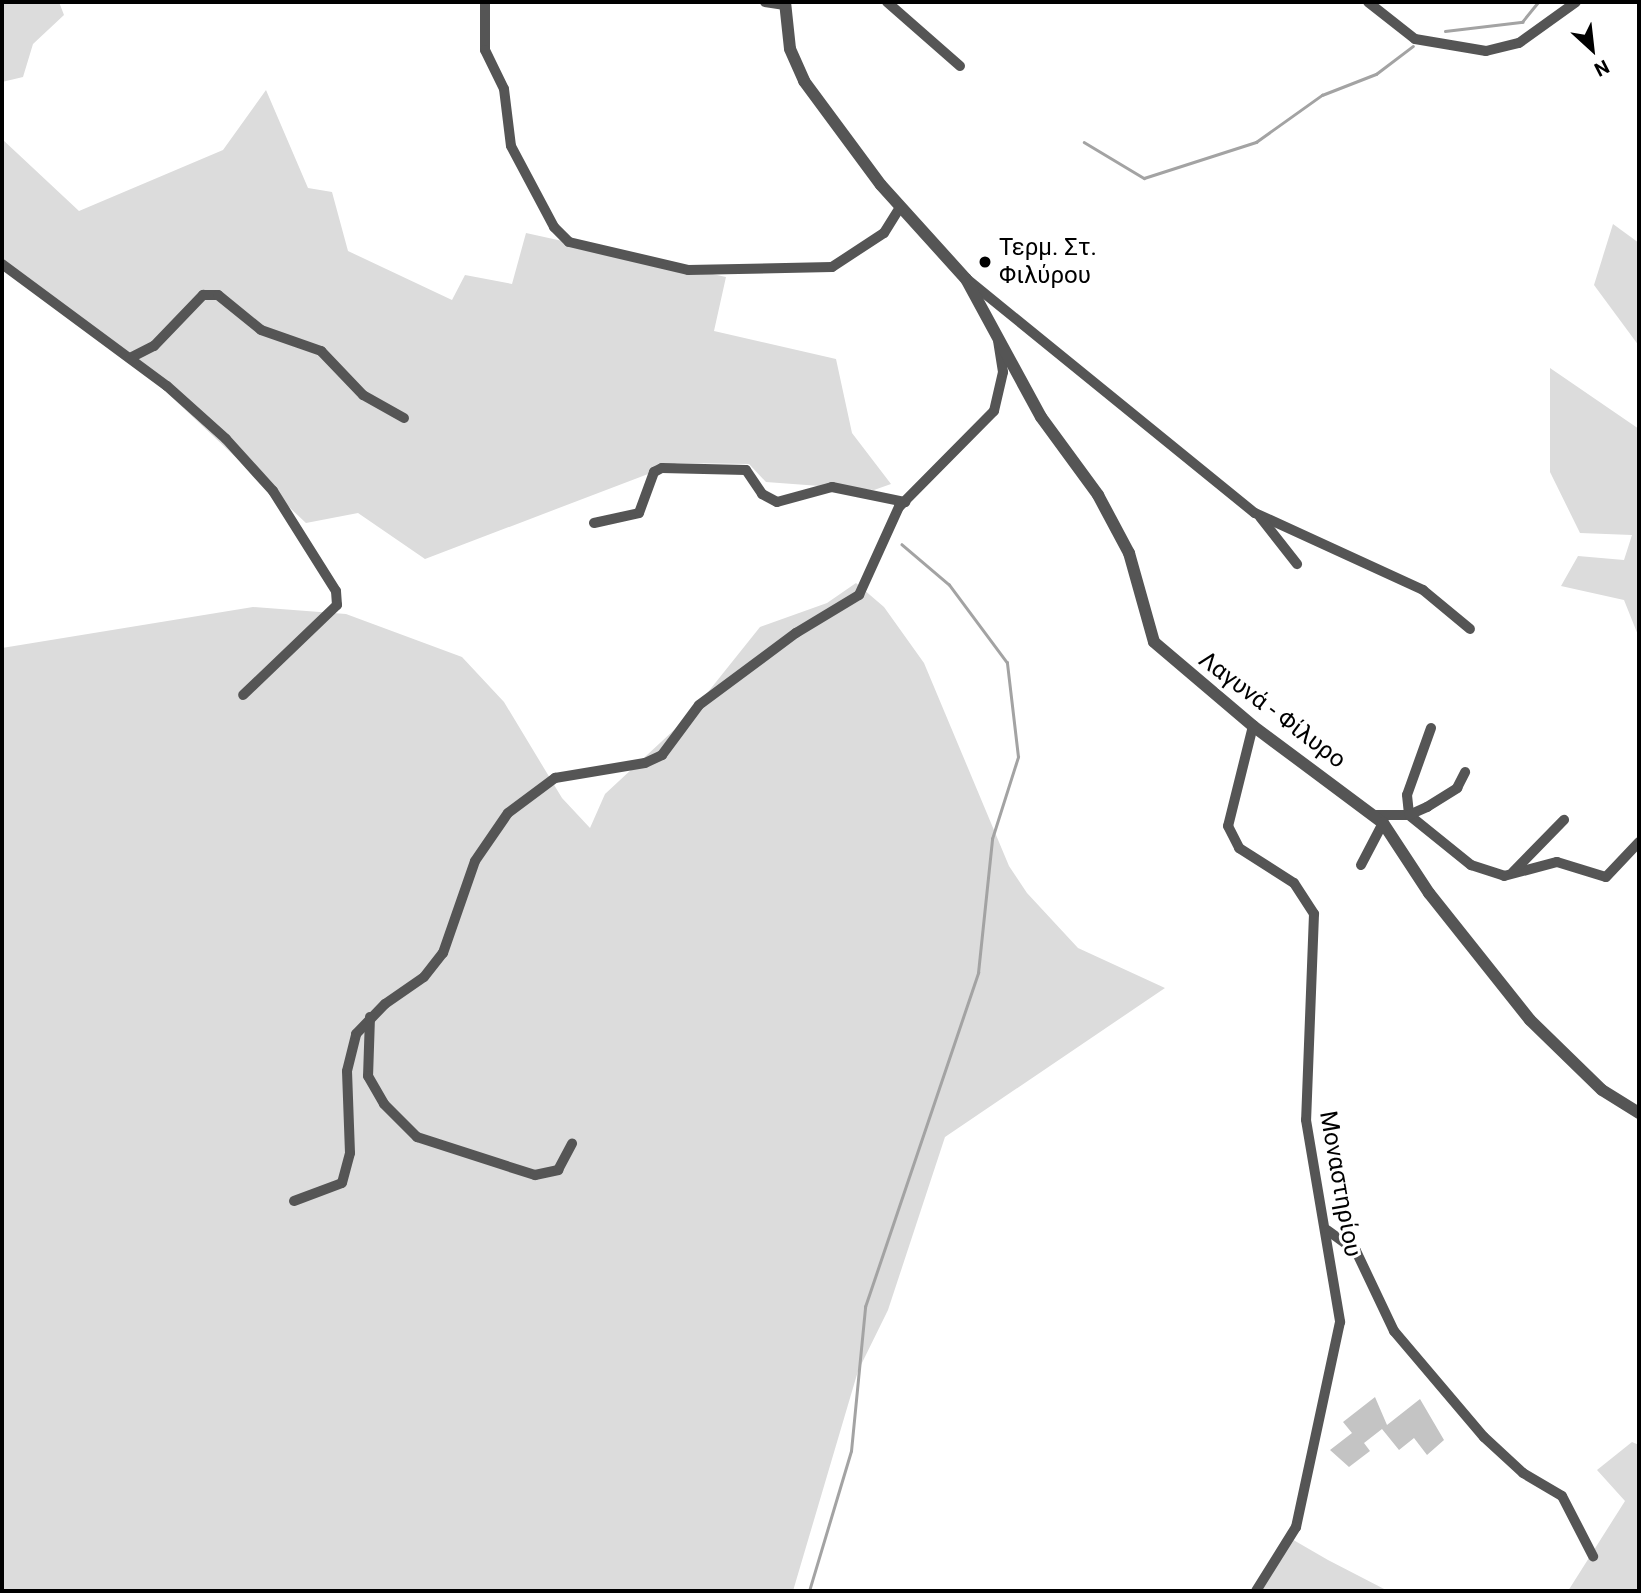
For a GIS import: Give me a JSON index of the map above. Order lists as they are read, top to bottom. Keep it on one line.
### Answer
{"streets":{"street":["Λαγυνά - Φίλυρο","Μοναστηρίου"]},"crossings":[["Λαγυνά - Φίλυρο","Μοναστηρίου"]],"places":["Τερμ. Στ. Φιλύρου"],"north":"bottom right"}
